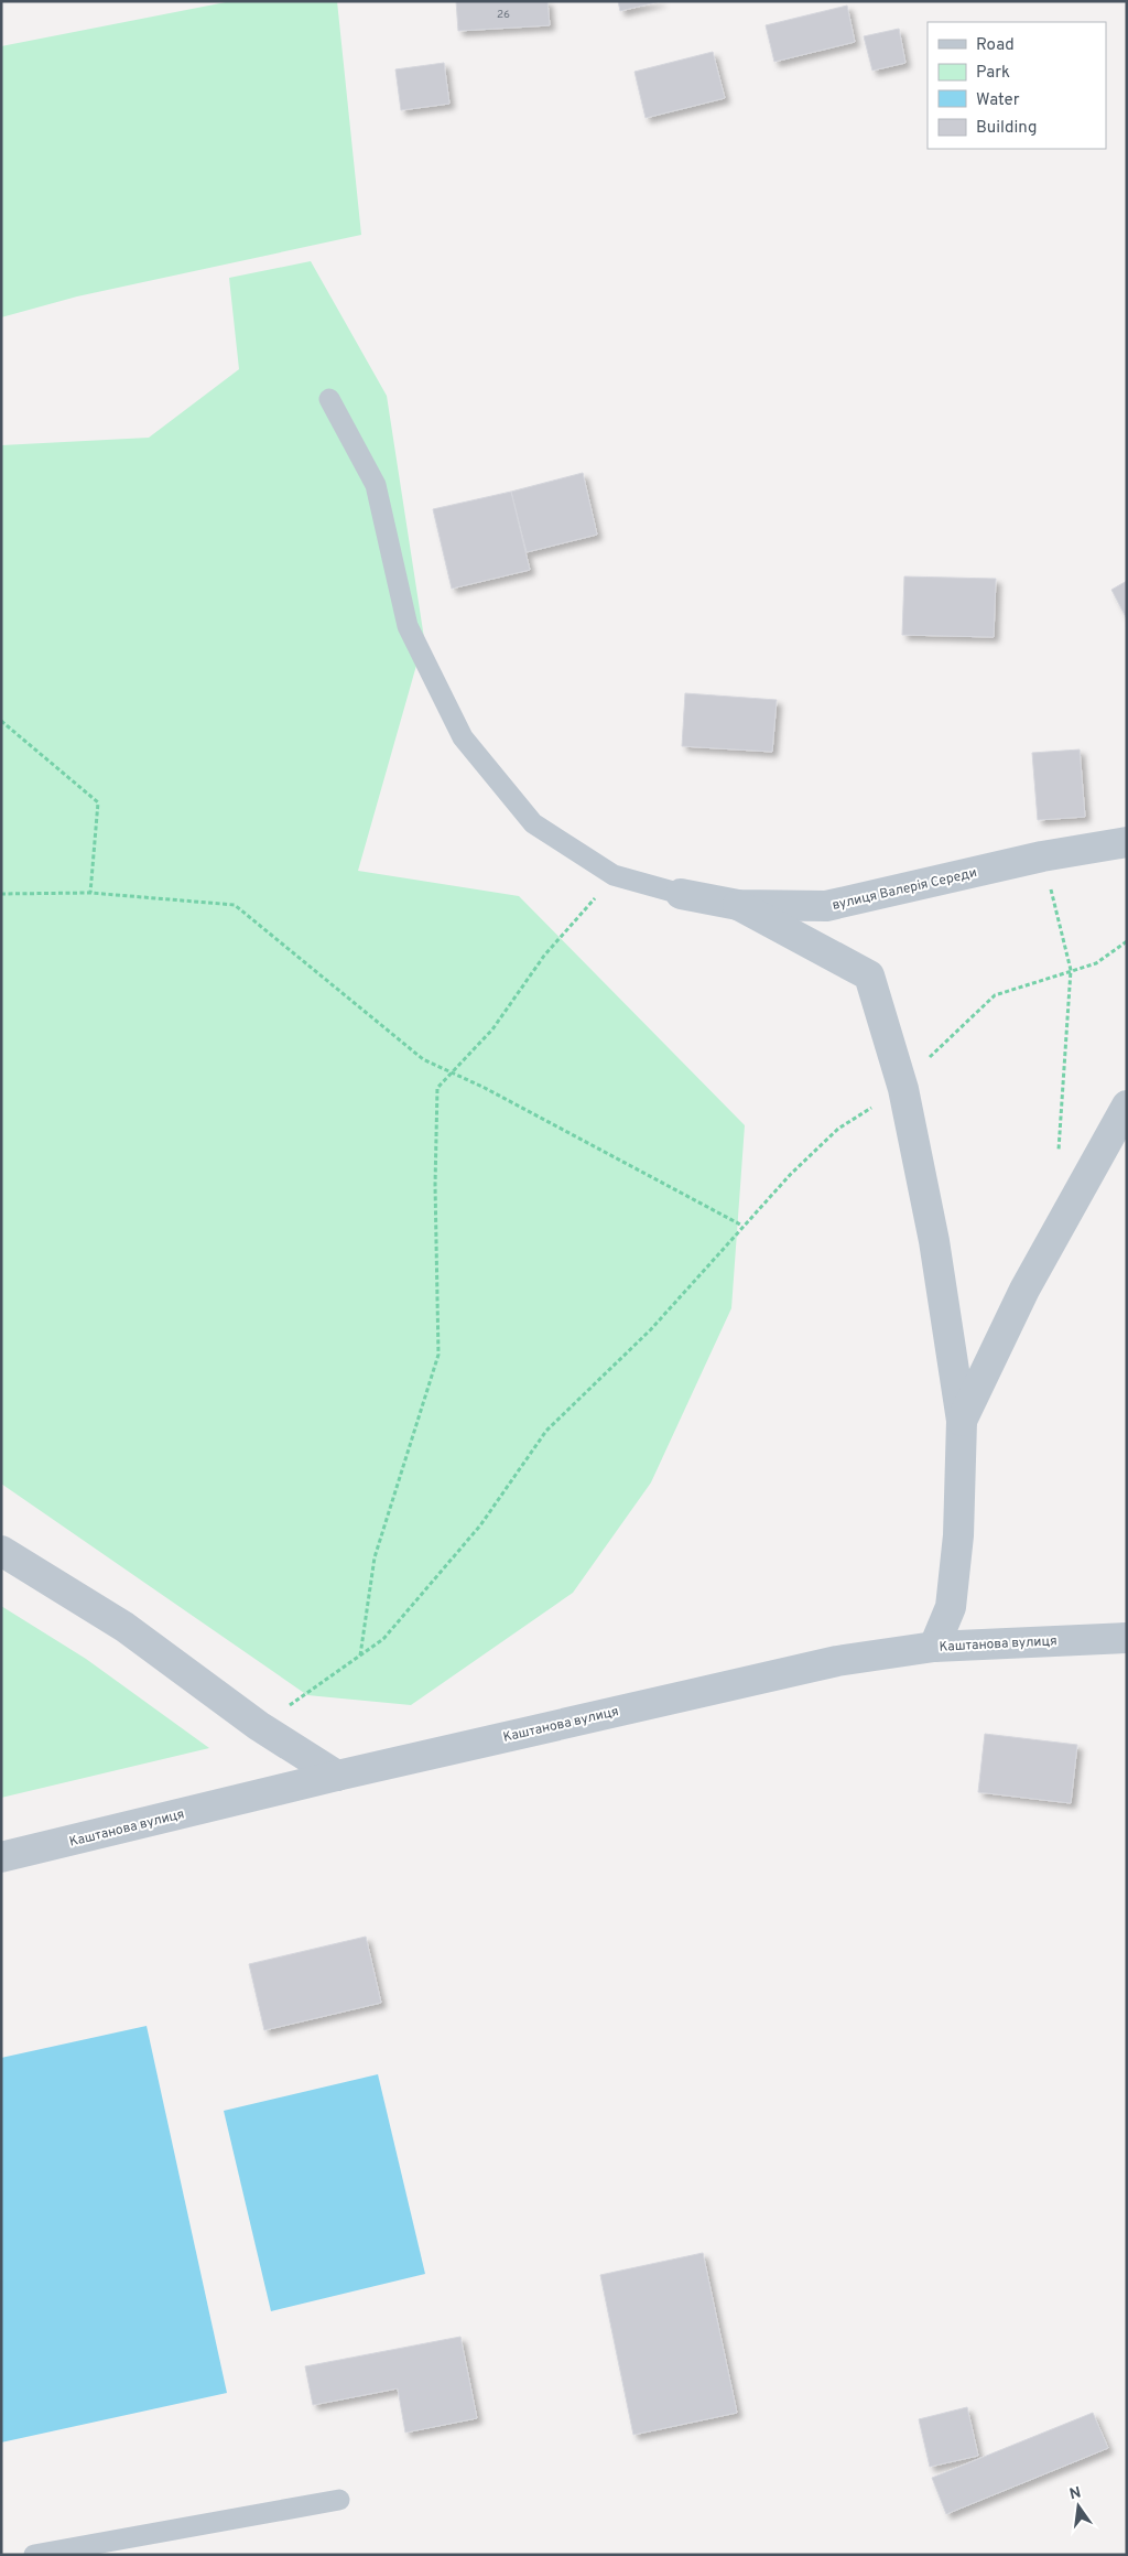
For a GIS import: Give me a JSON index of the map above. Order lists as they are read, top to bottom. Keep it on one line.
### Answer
{"streets":{"street":["вулиця Валерія Середи","Каштанова вулиця"]},"house_numbers":["26"],"legend":["Road","Park","Water","Building"],"north":"top"}
